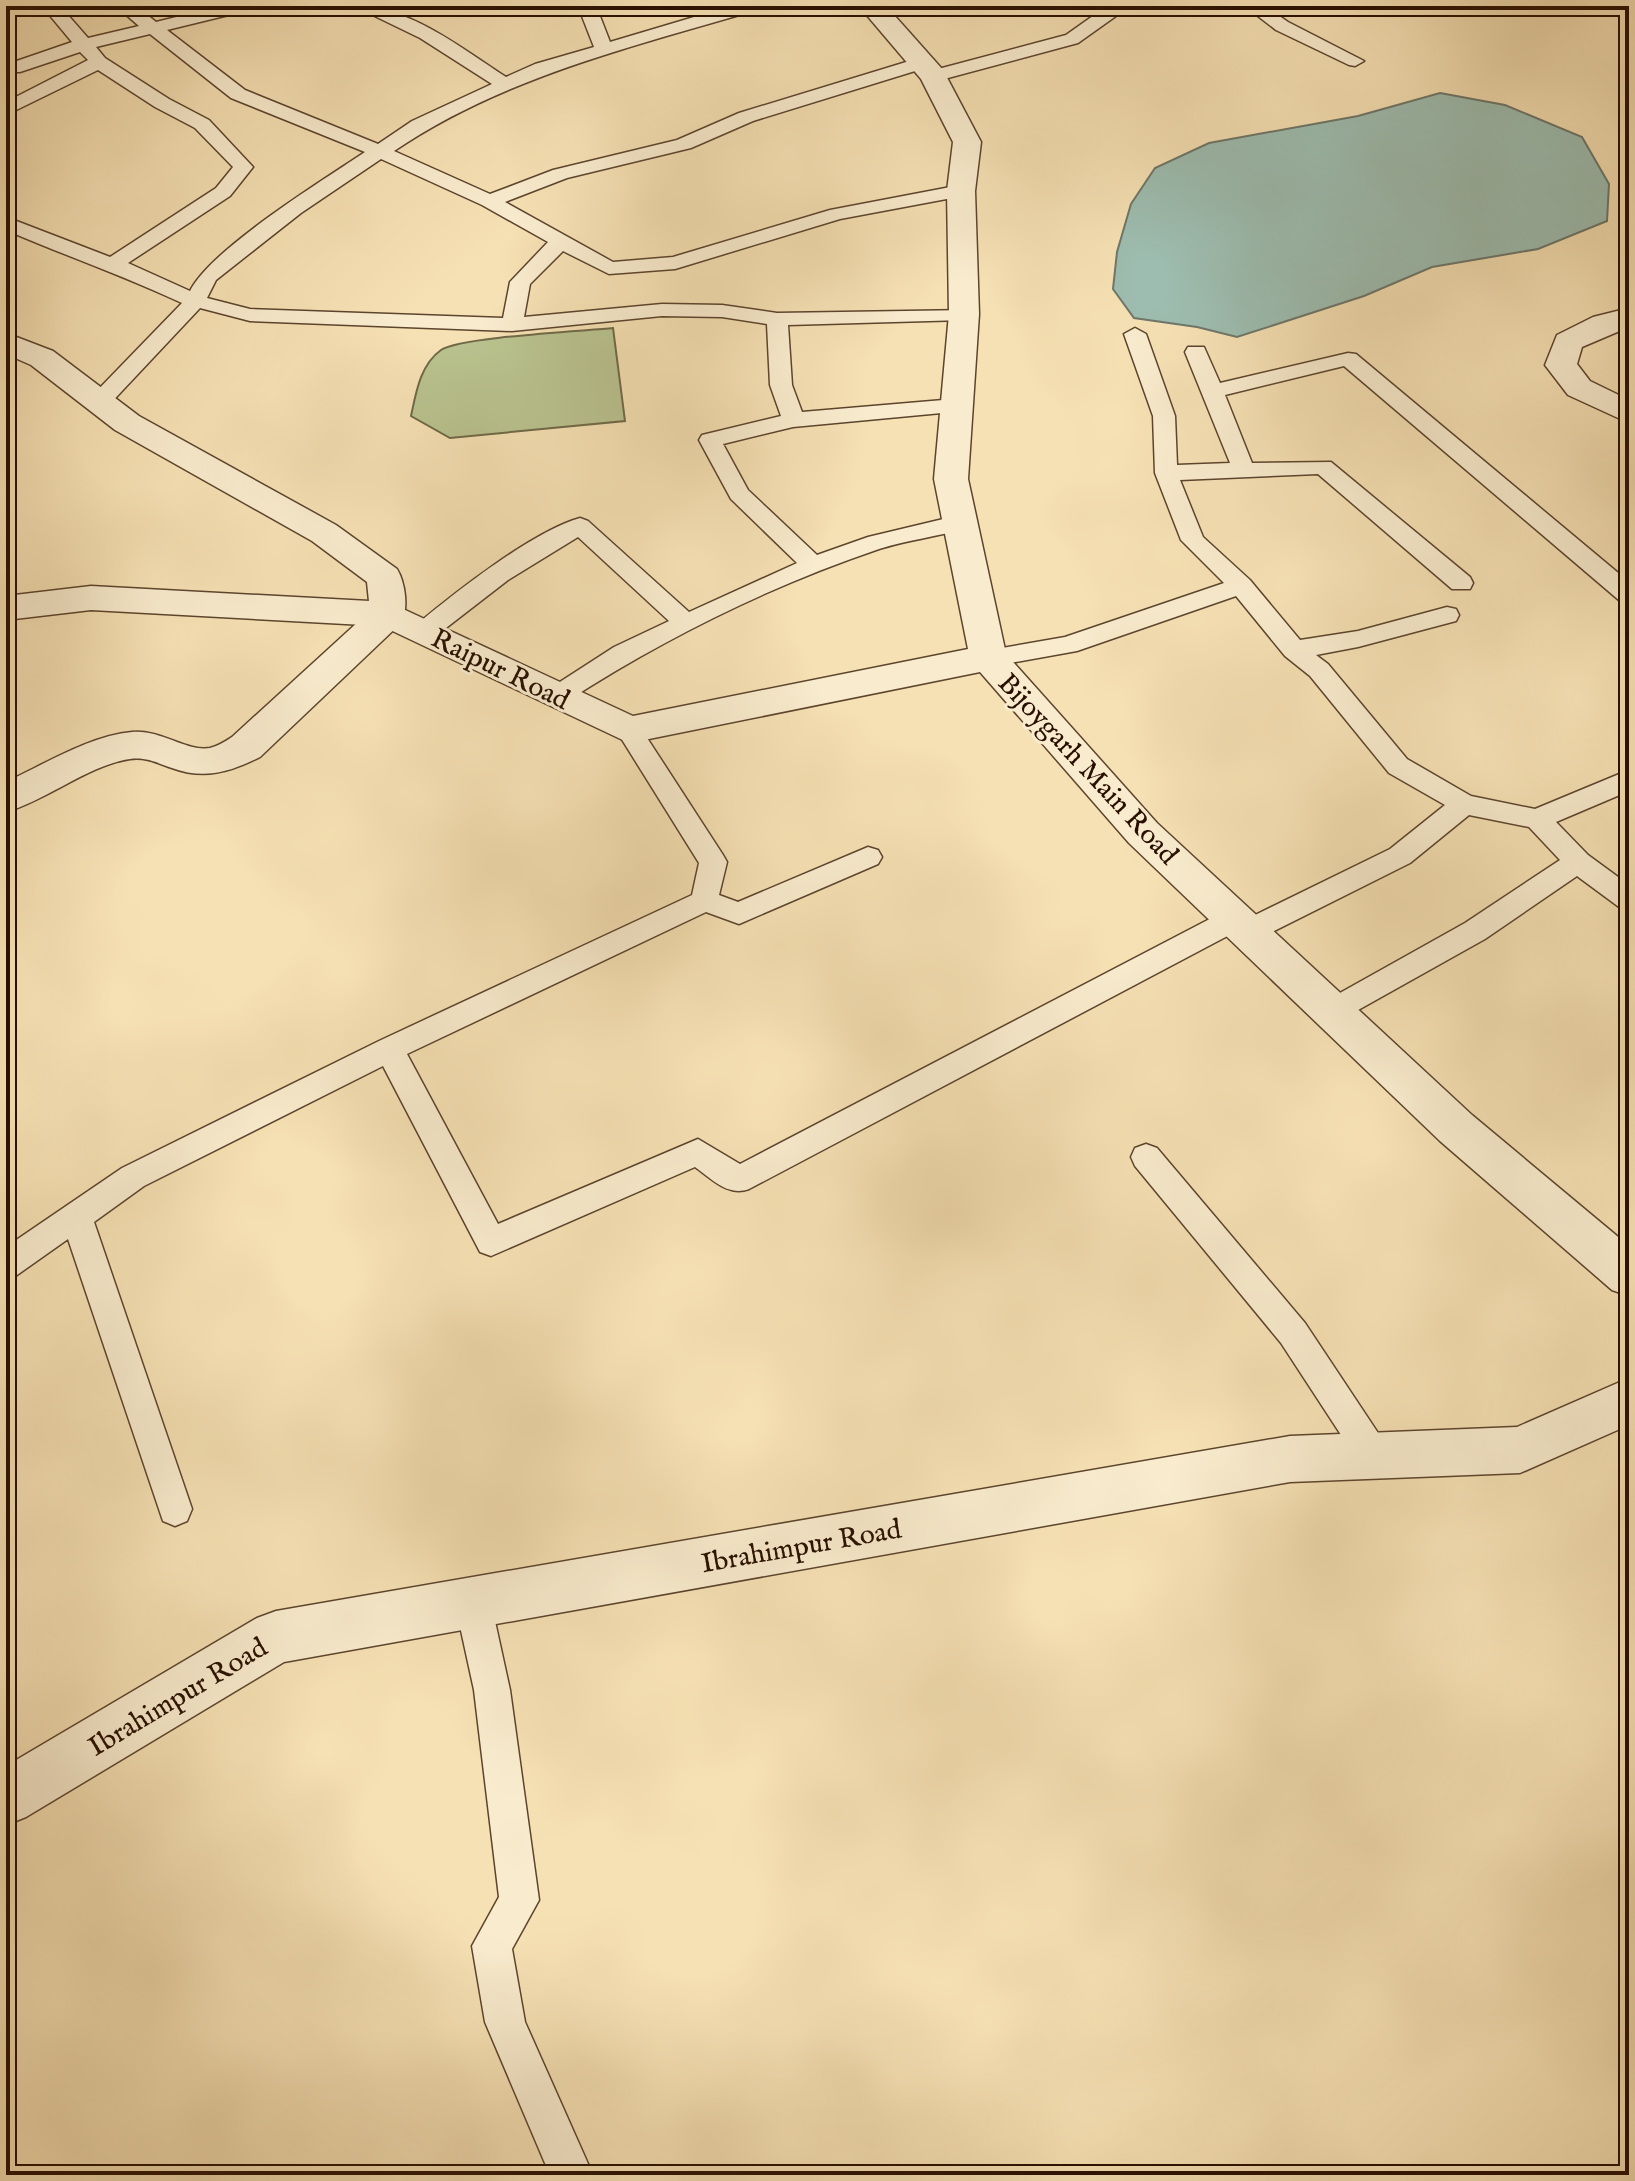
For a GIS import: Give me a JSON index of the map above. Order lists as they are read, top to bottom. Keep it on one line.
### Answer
{"streets":{"street":["Raipur Road","Bijoygarh Main Road","Ibrahimpur Road"]}}
